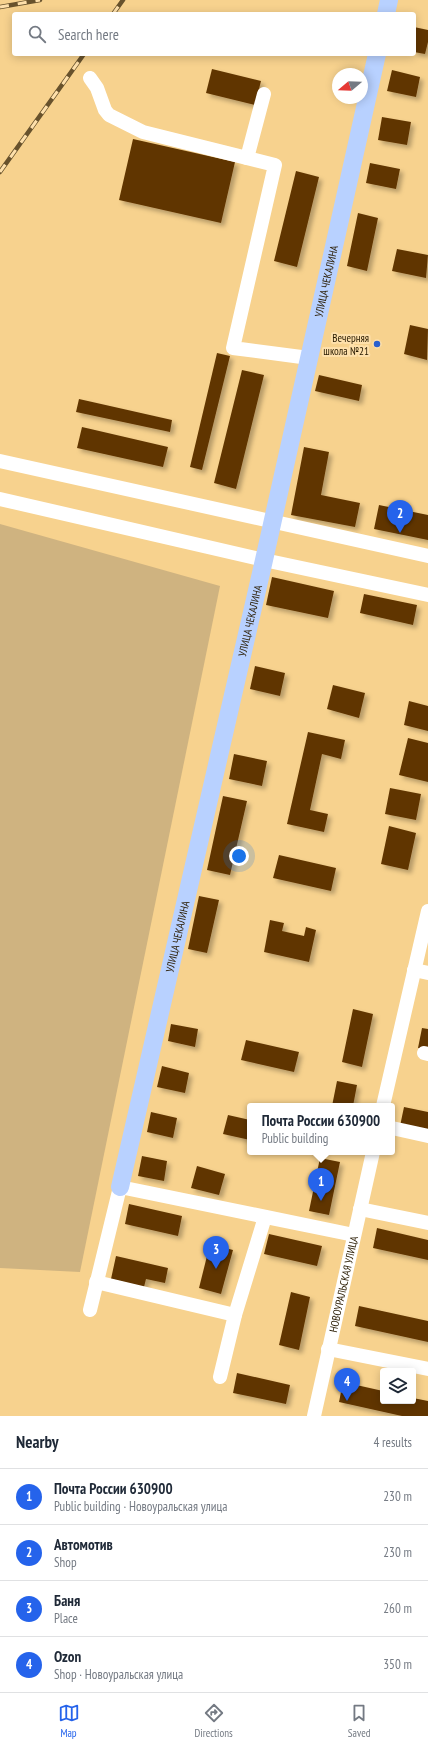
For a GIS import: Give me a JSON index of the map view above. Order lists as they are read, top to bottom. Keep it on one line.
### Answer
{"streets":{"main road":["УЛИЦА ЧЕКАЛИНА"],"street":["НОВОУРАЛЬСКАЯ УЛИЦА"]},"places":["Вечерняя школа №21"],"north":"left","page":{"search":"Search here","pins":["2","1","3","4"],"popup":["Почта России 630900","Public building"],"heading":["Nearby","4 results"],"list":[{"mark":"1","name":"Почта России 630900","note":"Public building · Новоуральская улица","value":"230 m"},{"mark":"2","name":"Автомотив","note":"Shop","value":"230 m"},{"mark":"3","name":"Баня","note":"Place","value":"260 m"},{"mark":"4","name":"Ozon","note":"Shop · Новоуральская улица","value":"350 m"}],"nav":["Map","Directions","Saved"]}}
